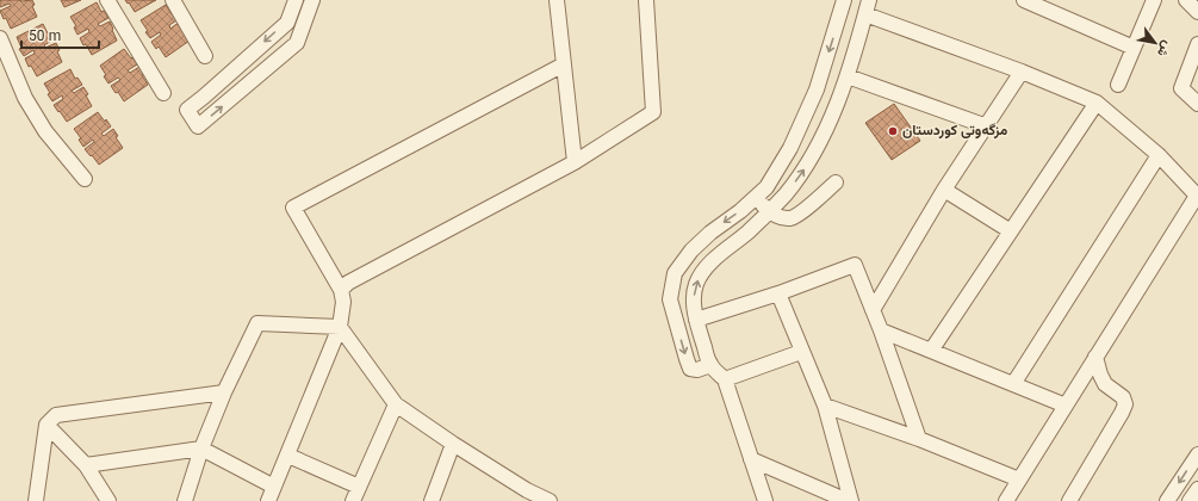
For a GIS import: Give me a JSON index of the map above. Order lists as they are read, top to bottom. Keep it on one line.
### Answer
{"places":["مزگەوتی کوردستان"],"scale_bar":"50 m","north":"bottom right"}
